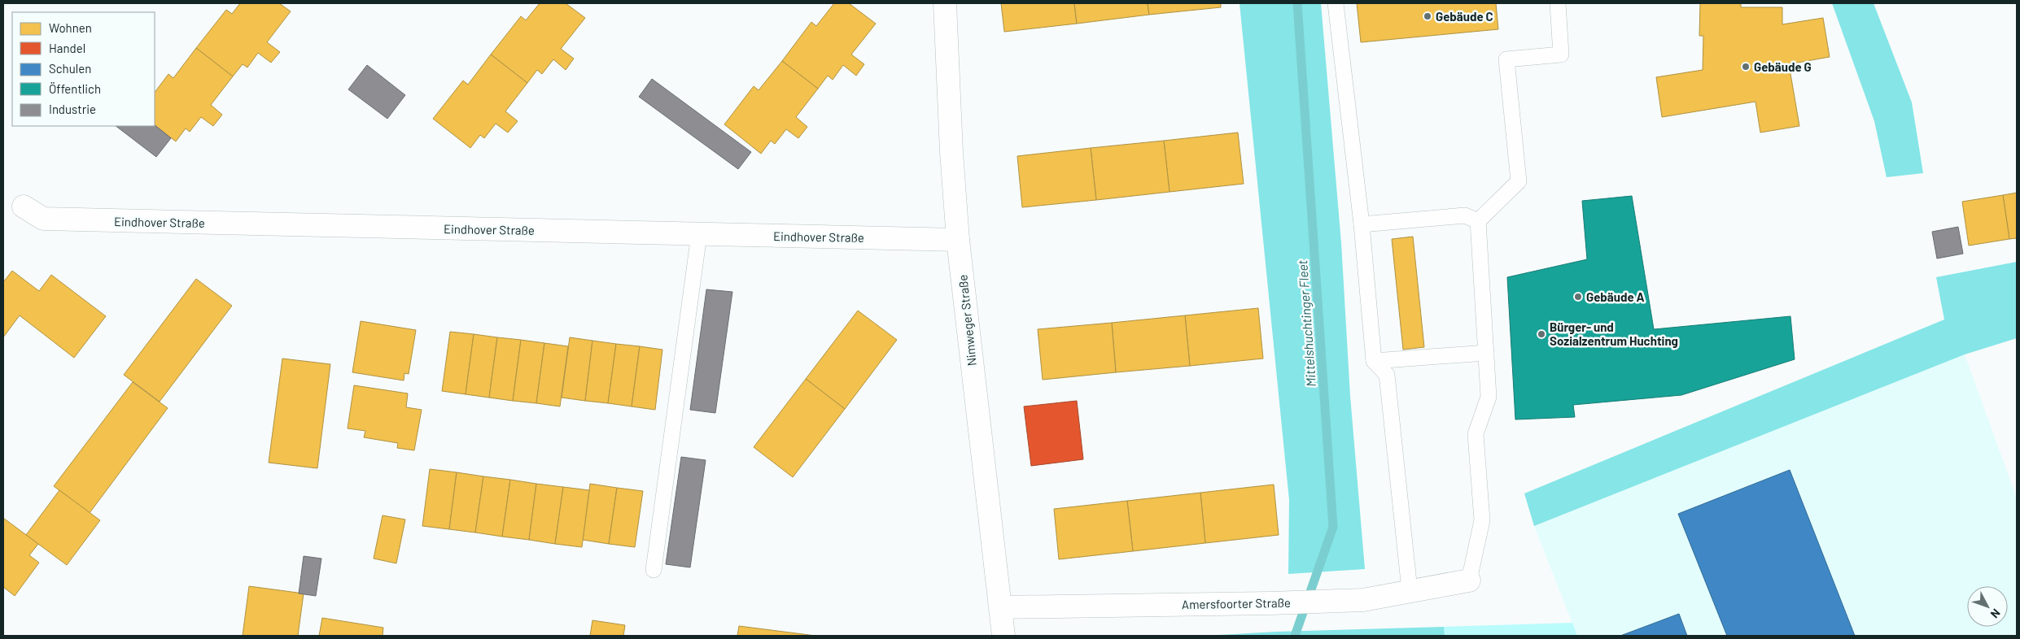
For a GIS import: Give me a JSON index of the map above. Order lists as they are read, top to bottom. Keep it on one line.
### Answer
{"streets":{"street":["Eindhover Straße","Nimweger Straße","Amersfoorter Straße"]},"crossings":[["Eindhover Straße","Nimweger Straße"],["Nimweger Straße","Amersfoorter Straße"]],"water":["Mittelshuchtinger Fleet"],"places":["Gebäude C","Gebäude G","Gebäude A","Bürger- und Sozialzentrum Huchting"],"legend":["Wohnen","Handel","Schulen","Öffentlich","Industrie"],"north":"bottom right"}
